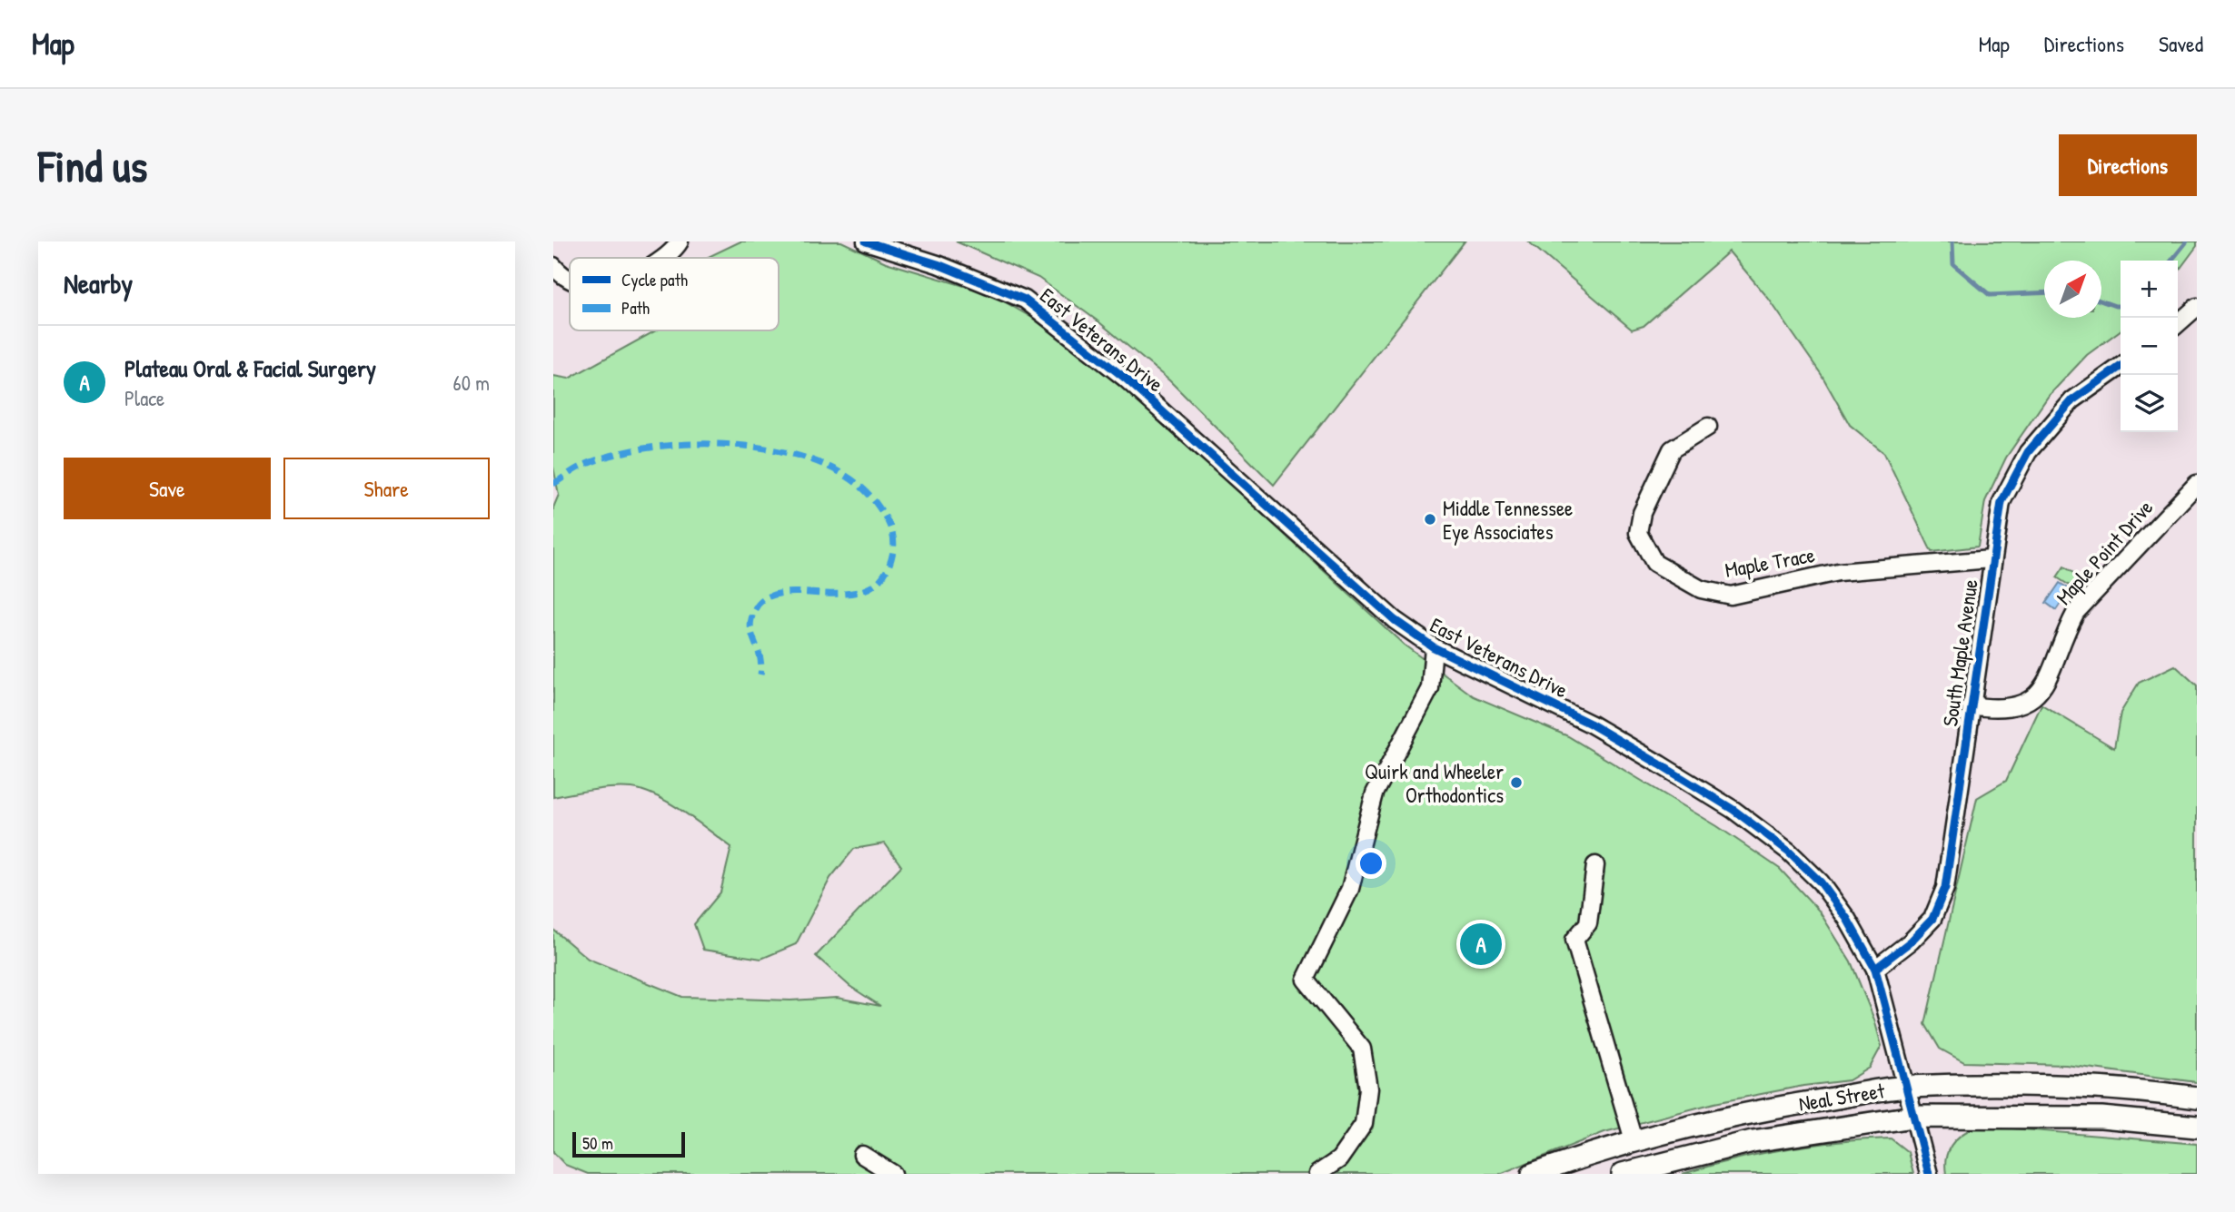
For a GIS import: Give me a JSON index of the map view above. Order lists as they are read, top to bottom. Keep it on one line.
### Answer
{"streets":{"main road":["Neal Street"],"street":["East Veterans Drive","Maple Point Drive","Maple Trace","South Maple Avenue"]},"crossings":[["East Veterans Drive","South Maple Avenue"],["East Veterans Drive","Neal Street"],["Maple Point Drive","South Maple Avenue"],["Maple Trace","South Maple Avenue"]],"places":["Middle Tennessee Eye Associates","Quirk and Wheeler Orthodontics"],"legend":["Cycle path","Path"],"scale_bar":"50 m","north":"top right","page":{"header":"Map","nav":["Map","Directions","Saved"],"buttons":["Directions",["Save","Share"]],"title":"Find us","heading":"Nearby","map_buttons":["+","−"],"list":[{"mark":"A","name":"Plateau Oral & Facial Surgery","note":"Place","value":"60 m"}],"pins":"A","scale":"50 m"}}
